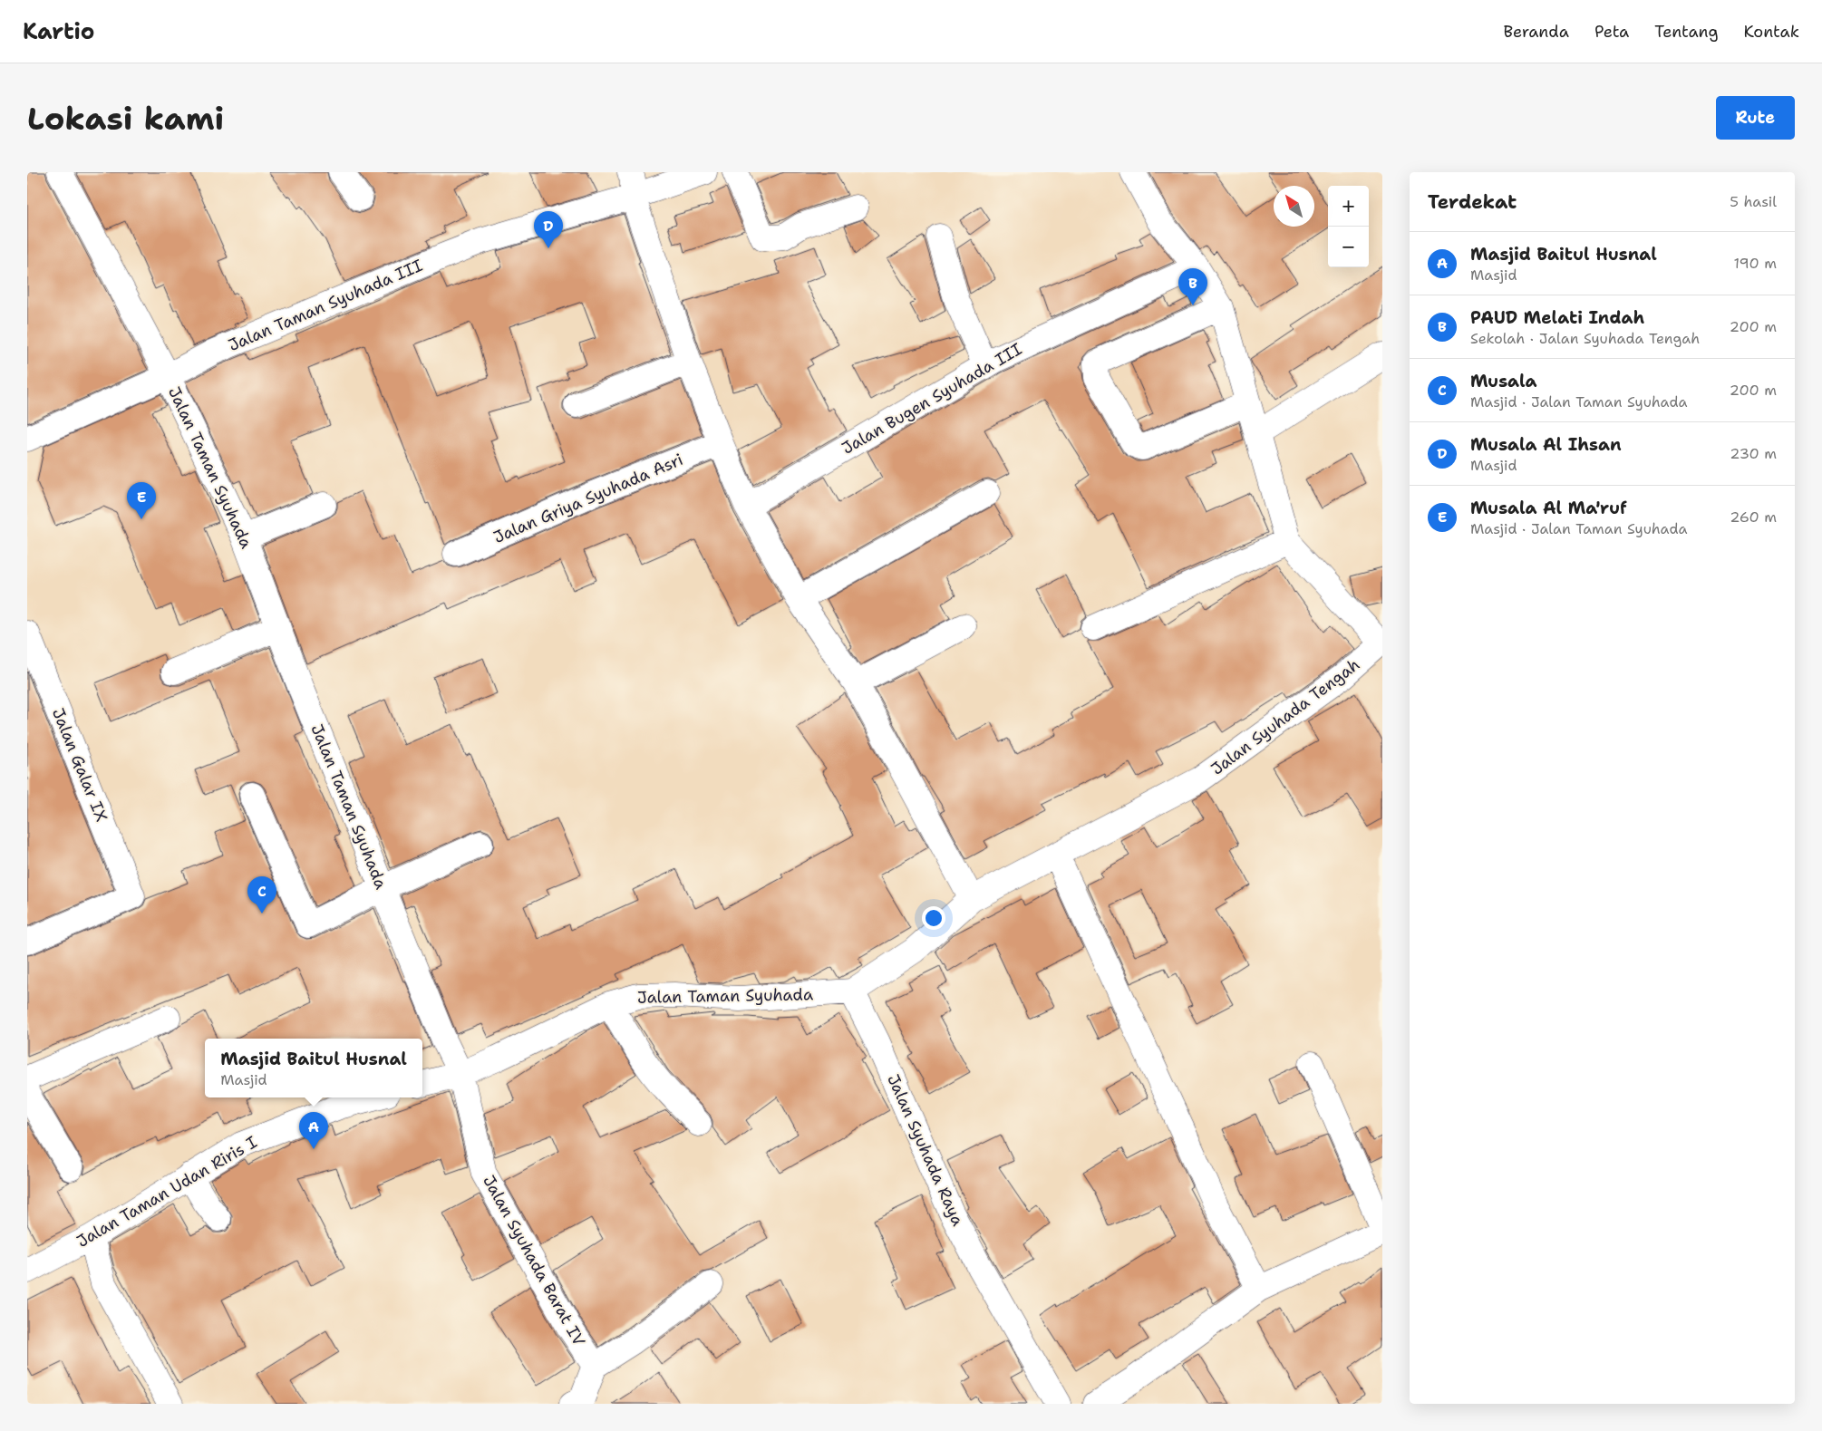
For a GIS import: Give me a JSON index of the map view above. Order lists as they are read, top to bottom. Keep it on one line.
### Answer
{"streets":{"street":["Jalan Taman Syuhada III","Jalan Bugen Syuhada III","Jalan Taman Syuhada","Jalan Griya Syuhada Asri","Jalan Syuhada Tengah","Jalan Galar IX","Jalan Syuhada Raya","Jalan Taman Udan Riris I","Jalan Syuhada Barat IV"]},"crossings":[["Jalan Taman Syuhada III","Jalan Taman Syuhada"],["Jalan Bugen Syuhada III","Jalan Syuhada Tengah"],["Jalan Taman Syuhada","Jalan Syuhada Tengah"],["Jalan Taman Syuhada","Jalan Syuhada Raya"],["Jalan Taman Syuhada","Jalan Syuhada Barat IV"],["Jalan Syuhada Tengah","Jalan Syuhada Raya"]],"north":"top left","page":{"header":"Kartio","nav":["Beranda","Peta","Tentang","Kontak"],"buttons":"Rute","title":"Lokasi kami","heading":["Terdekat","5 hasil"],"map_buttons":["+","−"],"pins":["D","B","E","C","A"],"list":[{"mark":"A","name":"Masjid Baitul Husnal","note":"Masjid","value":"190 m"},{"mark":"B","name":"PAUD Melati Indah","note":"Sekolah · Jalan Syuhada Tengah","value":"200 m"},{"mark":"C","name":"Musala","note":"Masjid · Jalan Taman Syuhada","value":"200 m"},{"mark":"D","name":"Musala Al Ihsan","note":"Masjid","value":"230 m"},{"mark":"E","name":"Musala Al Ma'ruf","note":"Masjid · Jalan Taman Syuhada","value":"260 m"}],"popup":["Masjid Baitul Husnal","Masjid"]}}
